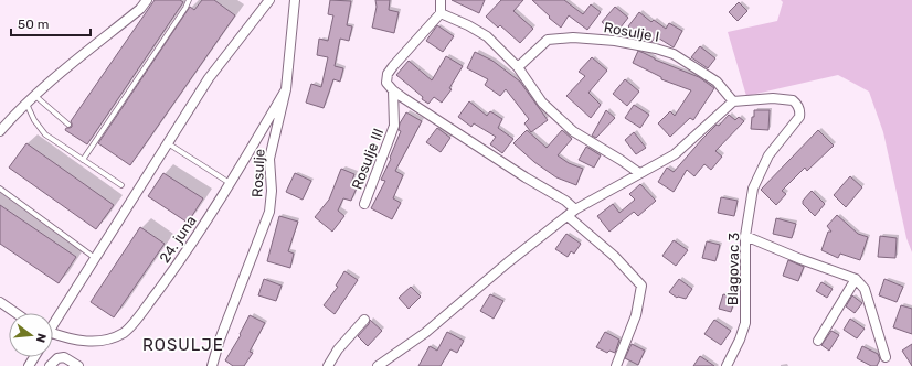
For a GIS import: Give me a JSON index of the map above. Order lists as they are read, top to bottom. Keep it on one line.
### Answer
{"streets":{"street":["Rosulje I","Rosulje III","Rosulje","24. juna","Blagovac 3"]},"crossings":[["Rosulje I","Blagovac 3"],["Rosulje","24. juna"]],"districts":["ROSULJE"],"scale_bar":"50 m","north":"right"}
